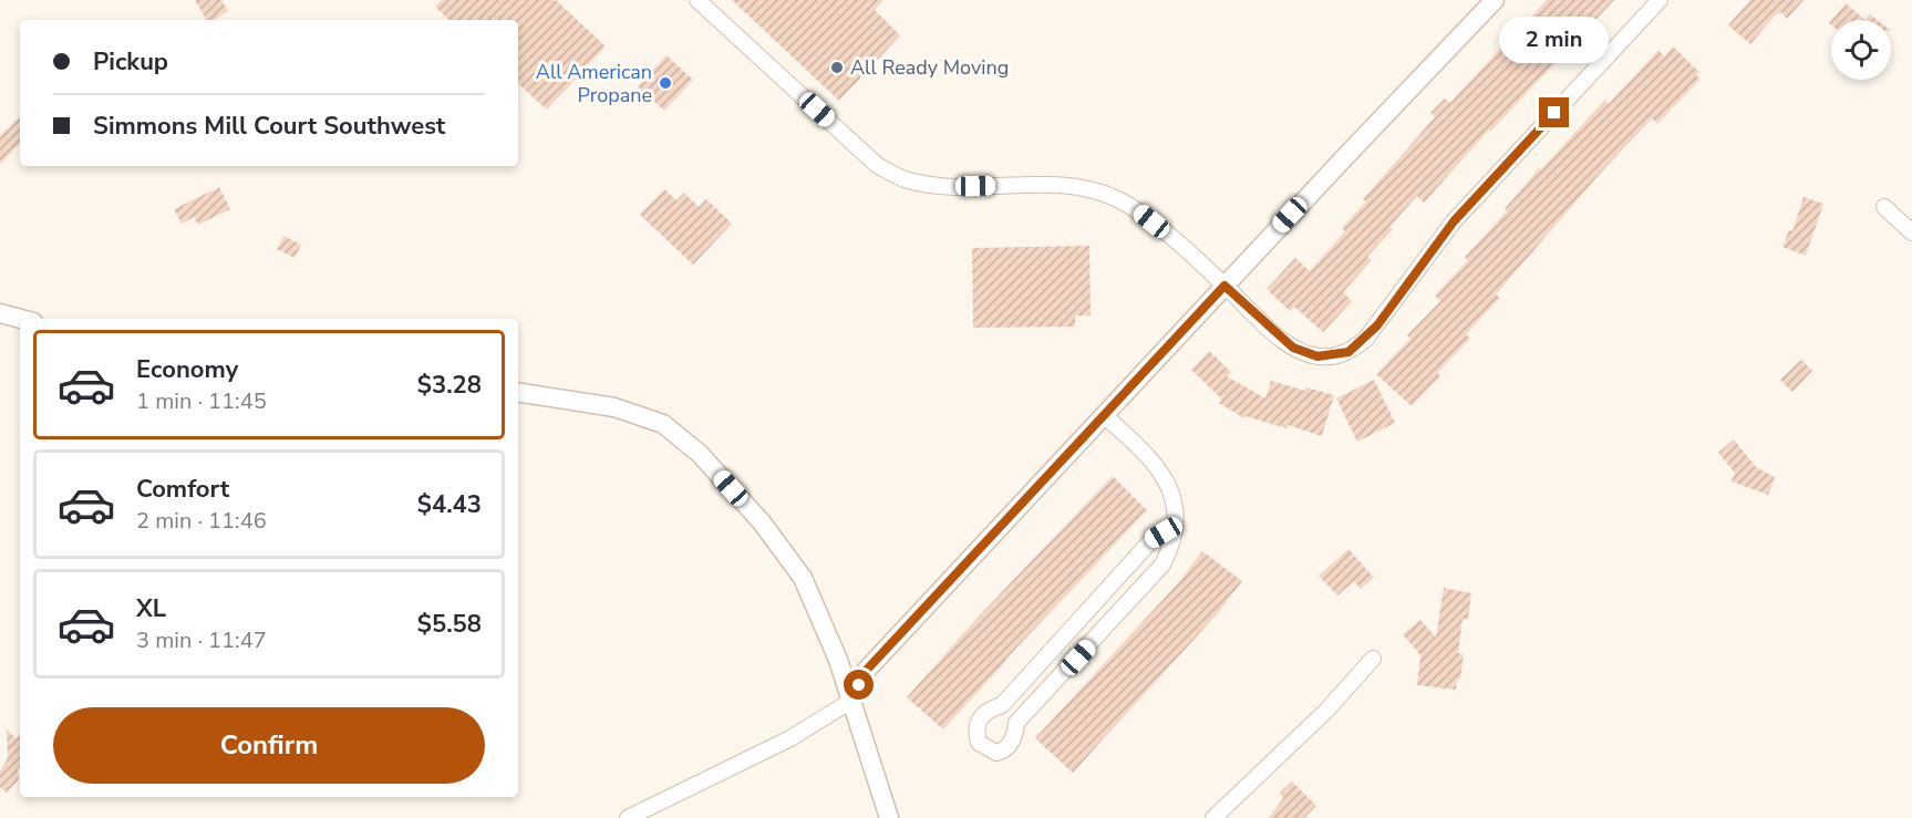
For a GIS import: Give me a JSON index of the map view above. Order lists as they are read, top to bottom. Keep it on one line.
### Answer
{"places":["All Ready Moving","All American Propane"],"page":{"bubble":"2 min","banner":["Pickup","Simmons Mill Court Southwest"],"list":[{"name":"Economy","note":"1 min · 11:45","value":"$3.28"},{"name":"Comfort","note":"2 min · 11:46","value":"$4.43"},{"name":"XL","note":"3 min · 11:47","value":"$5.58"}],"buttons":"Confirm"}}
